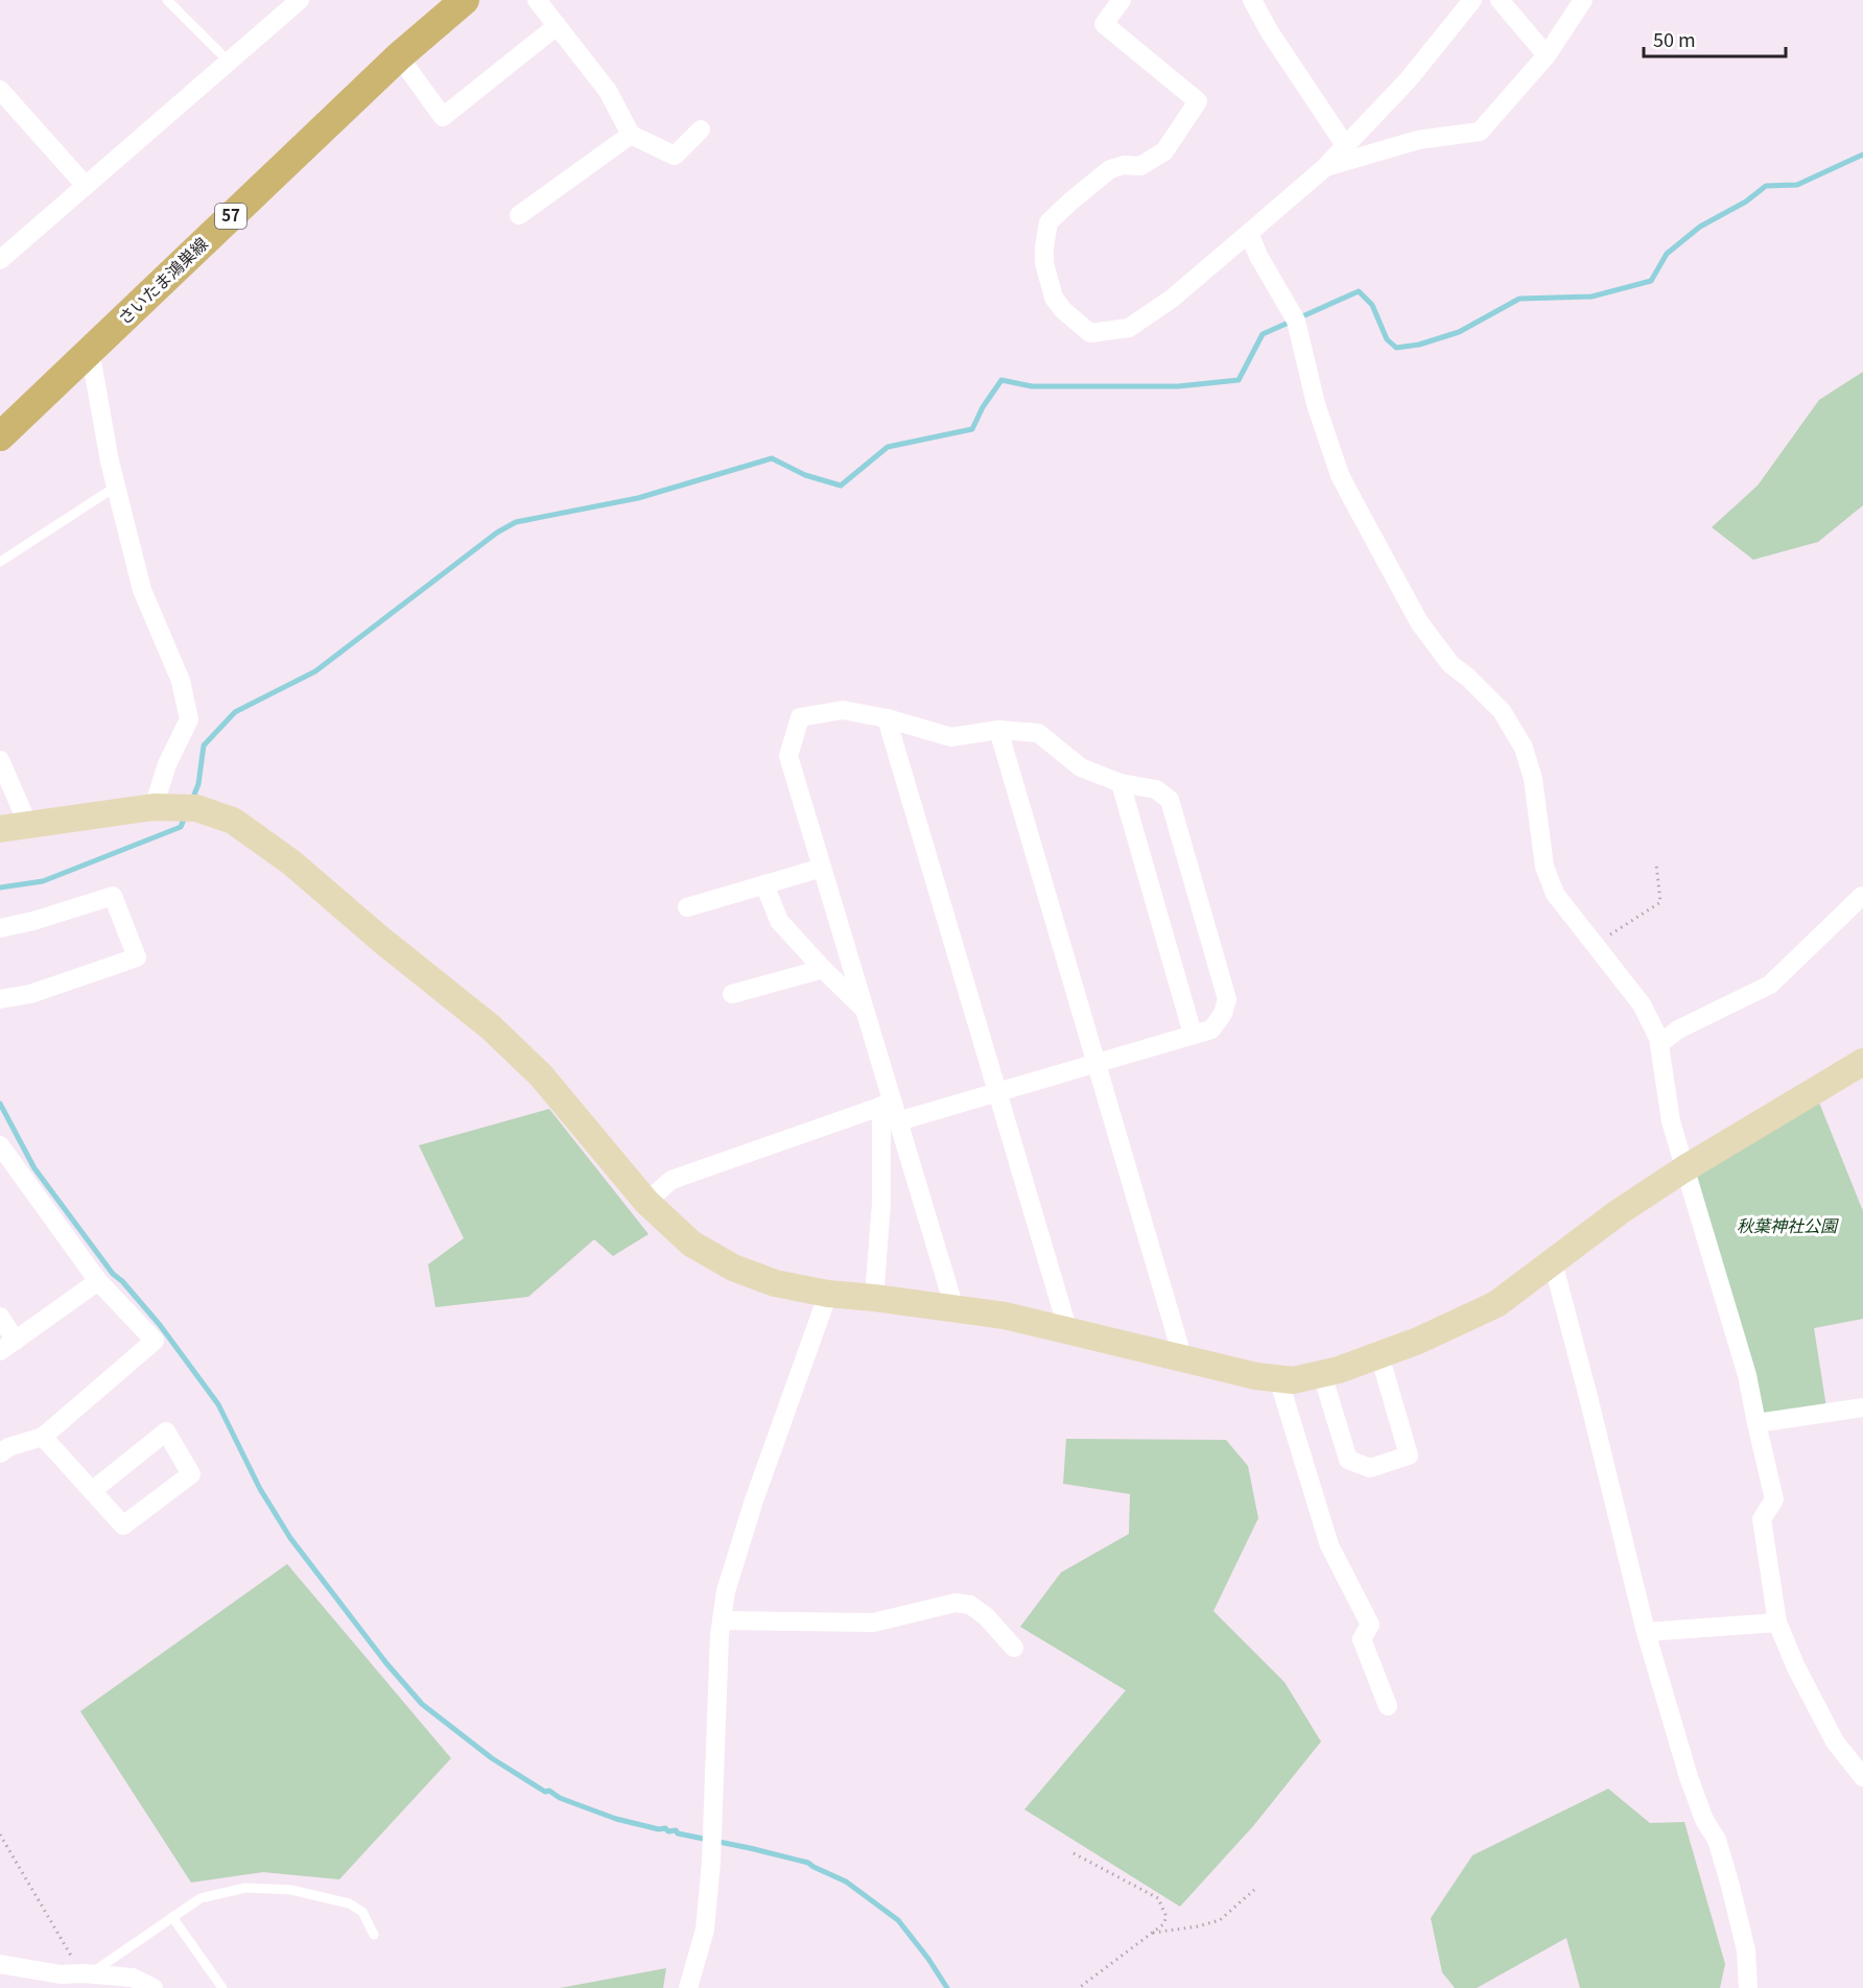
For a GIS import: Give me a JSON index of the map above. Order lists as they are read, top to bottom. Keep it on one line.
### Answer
{"streets":{"main road":["57","さいたま鴻巣線"]},"parks":["秋葉神社公園"],"scale_bar":"50 m"}
